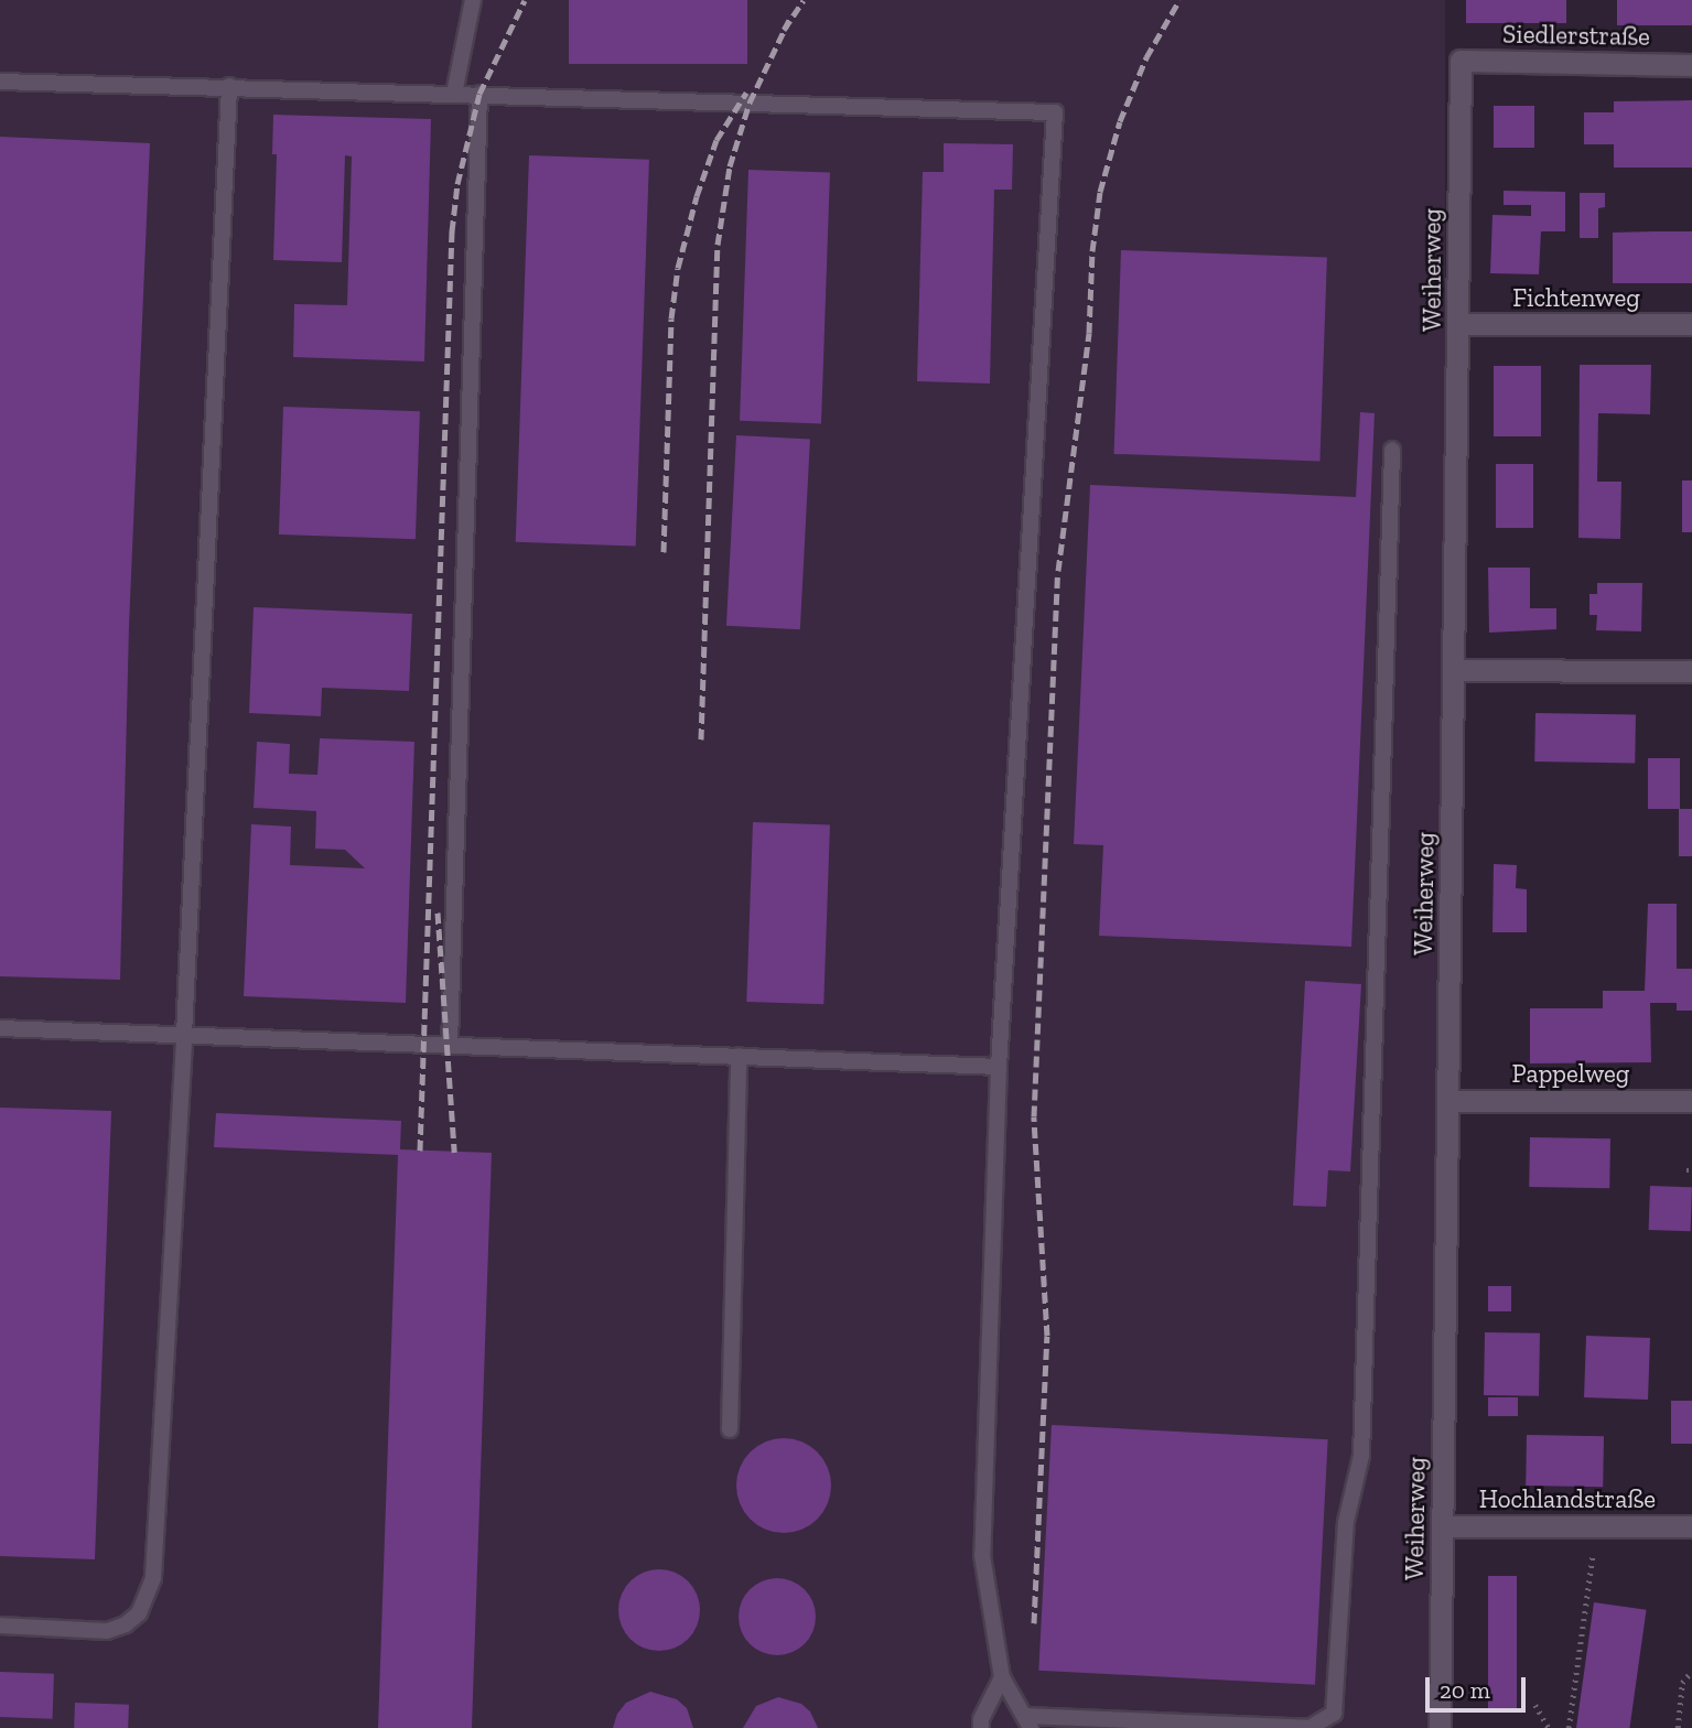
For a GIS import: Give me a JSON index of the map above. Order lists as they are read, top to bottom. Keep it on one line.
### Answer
{"streets":{"street":["Siedlerstraße","Weiherweg","Fichtenweg","Pappelweg","Hochlandstraße"]},"crossings":[["Siedlerstraße","Weiherweg"],["Weiherweg","Fichtenweg"],["Weiherweg","Pappelweg"],["Weiherweg","Hochlandstraße"]],"scale_bar":"20 m"}
